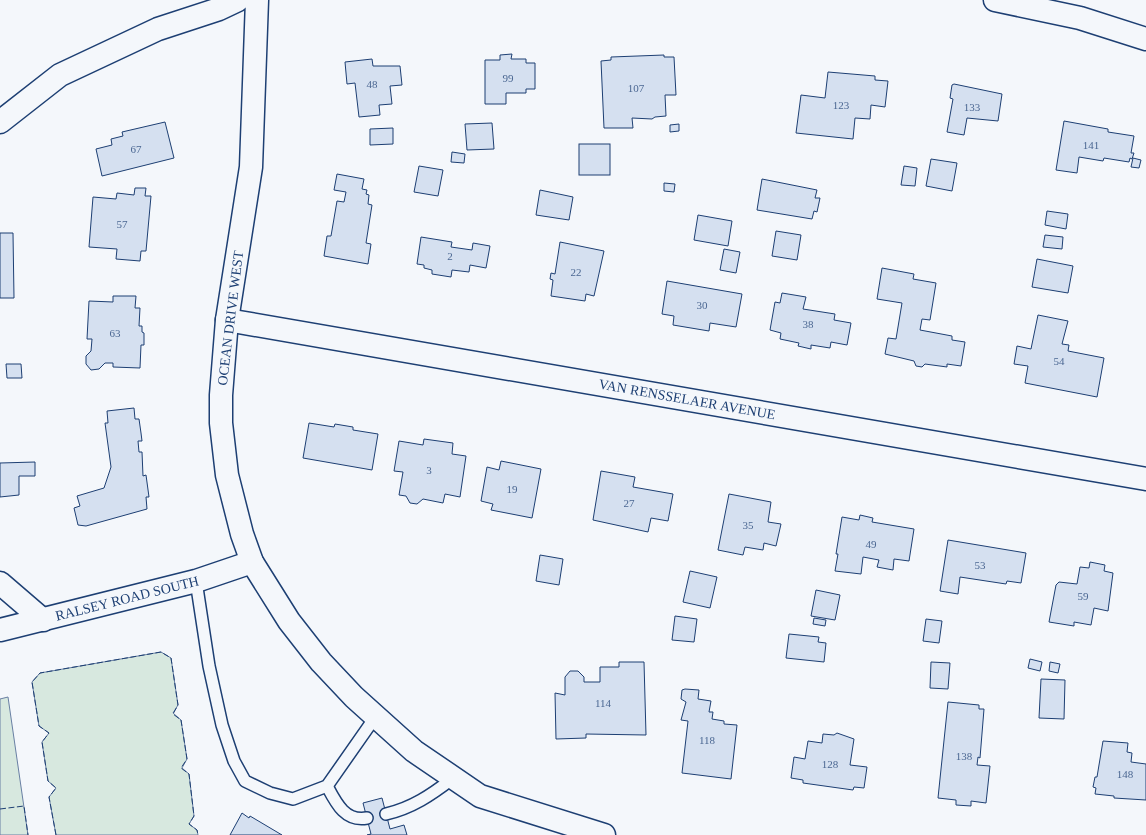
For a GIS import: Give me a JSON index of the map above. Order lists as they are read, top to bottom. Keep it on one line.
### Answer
{"streets":{"street":["OCEAN DRIVE WEST","VAN RENSSELAER AVENUE","RALSEY ROAD SOUTH"]},"crossings":[["OCEAN DRIVE WEST","VAN RENSSELAER AVENUE"],["OCEAN DRIVE WEST","RALSEY ROAD SOUTH"]],"house_numbers":["99","48","107","123","133","141","67","57","2","22","30","38","63","54","3","19","27","35","49","53","59","114","118","138","128","148"]}
